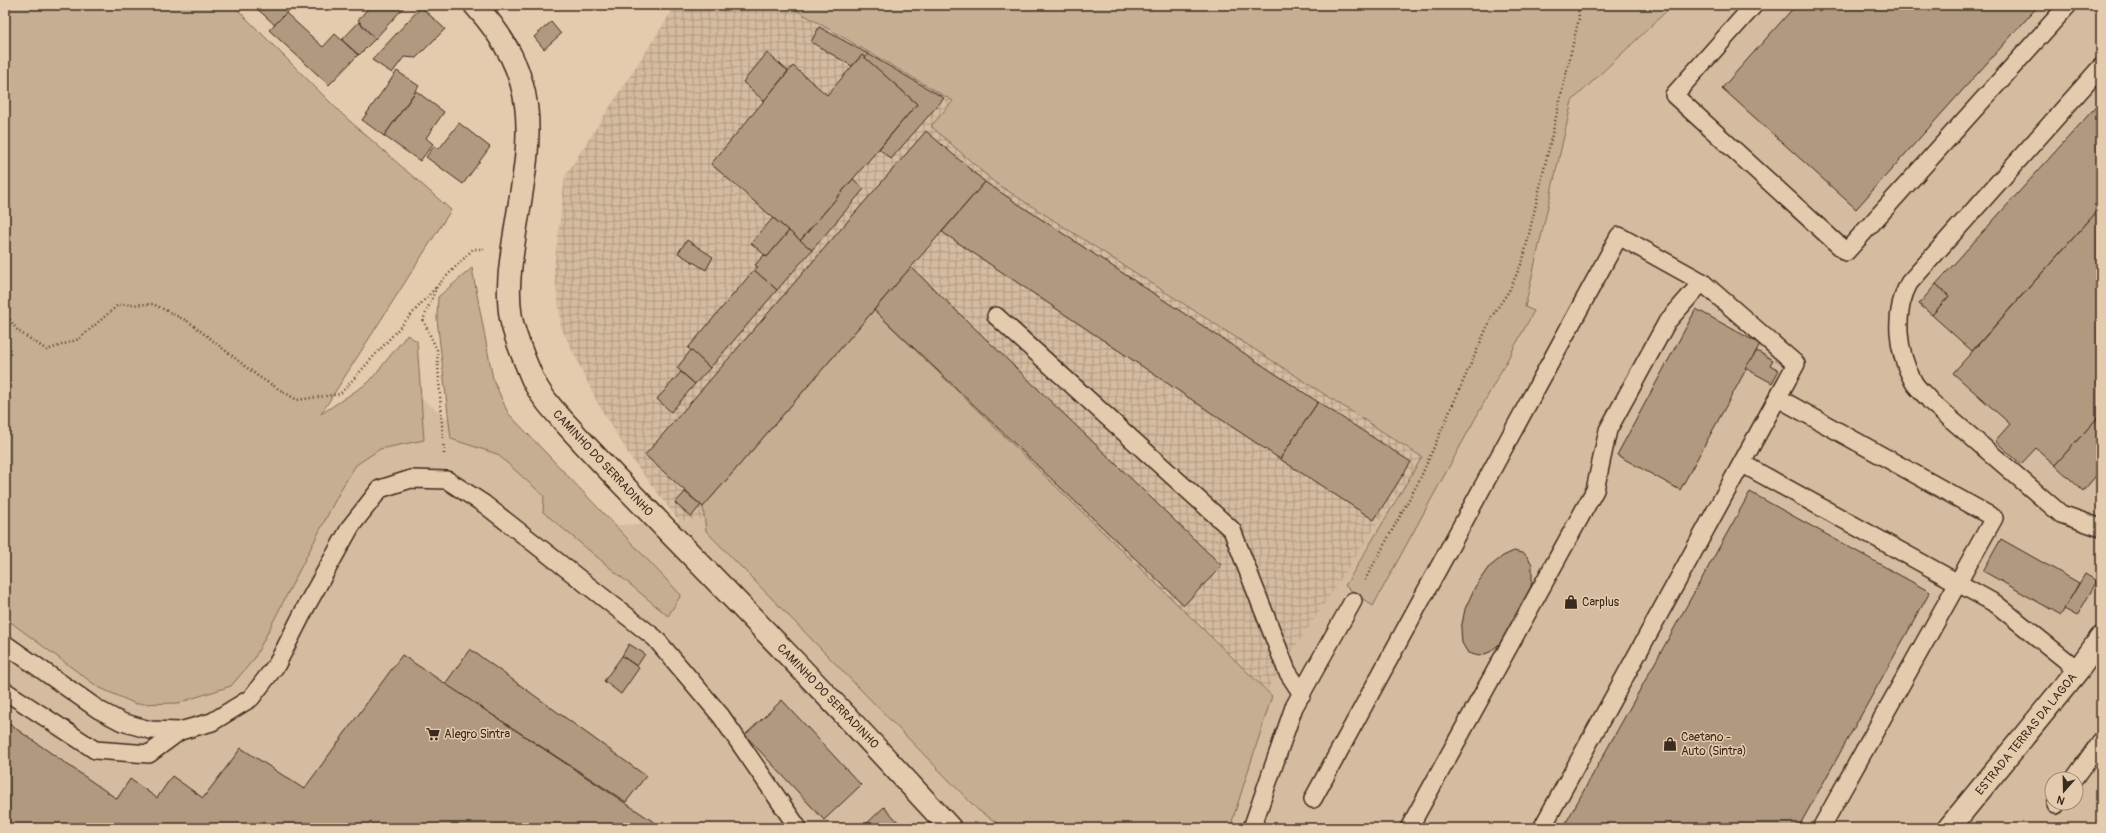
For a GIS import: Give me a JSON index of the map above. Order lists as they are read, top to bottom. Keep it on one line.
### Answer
{"streets":{"street":["CAMINHO DO SERRADINHO","ESTRADA TERRAS DA LAGOA"]},"places":{"shop":["Carplus","Caetano - Auto (Sintra)"],"supermarket":["Alegro Sintra"]},"north":"bottom"}
